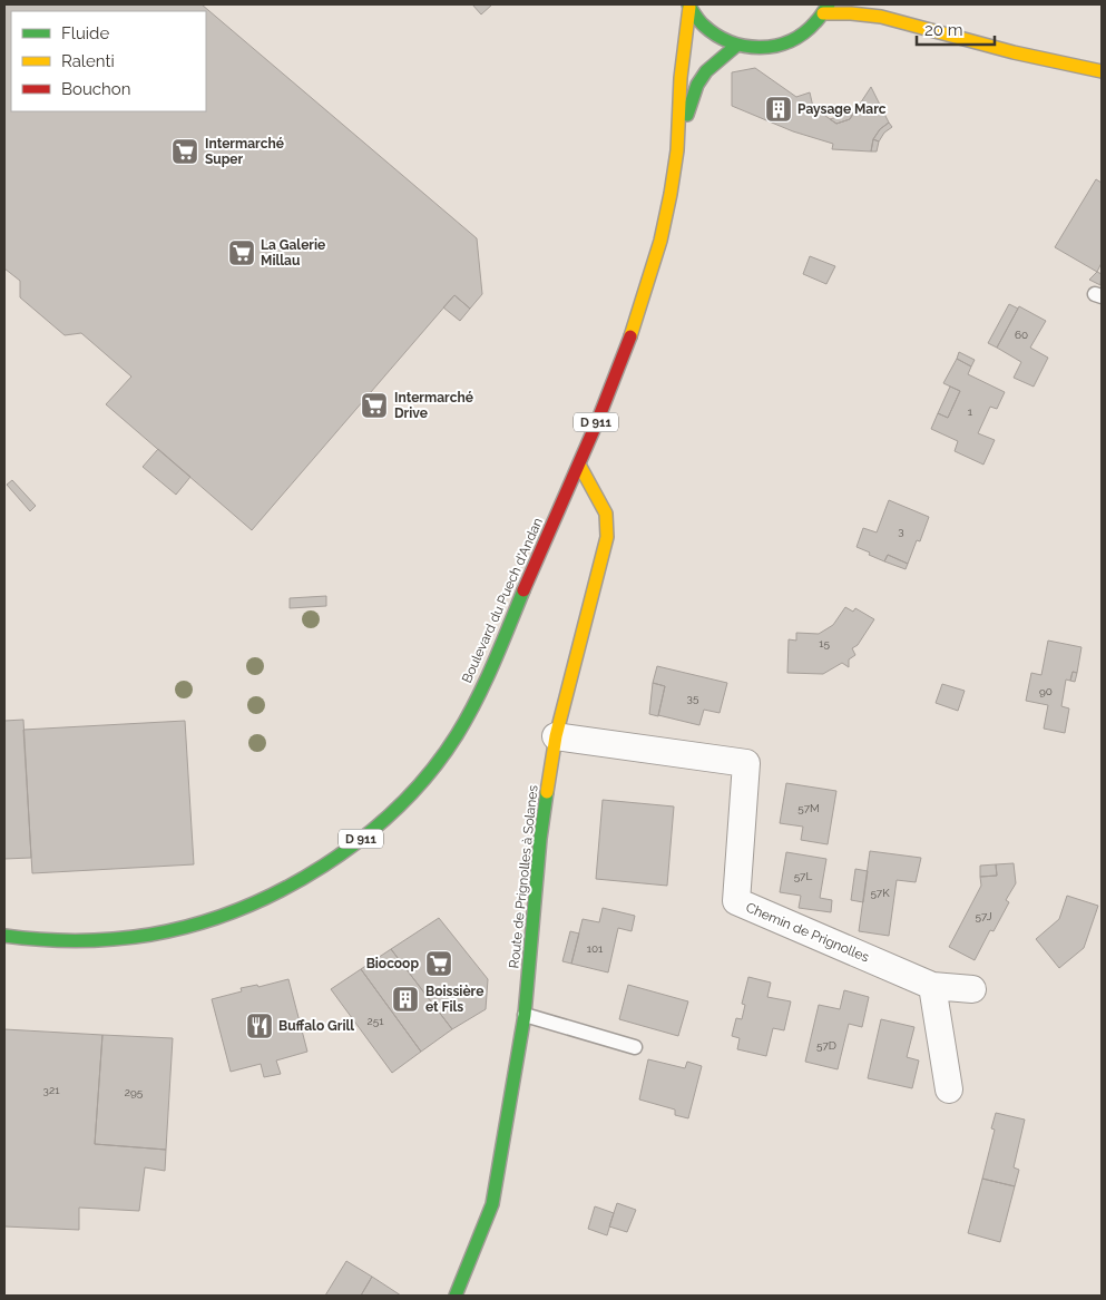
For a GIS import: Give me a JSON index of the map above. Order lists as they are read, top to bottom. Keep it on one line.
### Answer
{"streets":{"main road":["D 911","Boulevard du Puech d'Andan","Route de Prignolles à Solanes"],"street":["Chemin de Prignolles"]},"crossings":[["D 911","Boulevard du Puech d'Andan"],["D 911","Route de Prignolles à Solanes"],["Boulevard du Puech d'Andan","Route de Prignolles à Solanes"],["Route de Prignolles à Solanes","Chemin de Prignolles"]],"places":{"building":["Paysage Marc","Boissière et Fils"],"supermarket":["Intermarché Super","La Galerie Millau","Intermarché Drive","Biocoop"],"restaurant":["Buffalo Grill"]},"house_numbers":["60","1","3","15","90","35","57M","57L","57K","57J","101","251","57D","321","295"],"legend":["Fluide","Ralenti","Bouchon"],"scale_bar":"20 m"}
